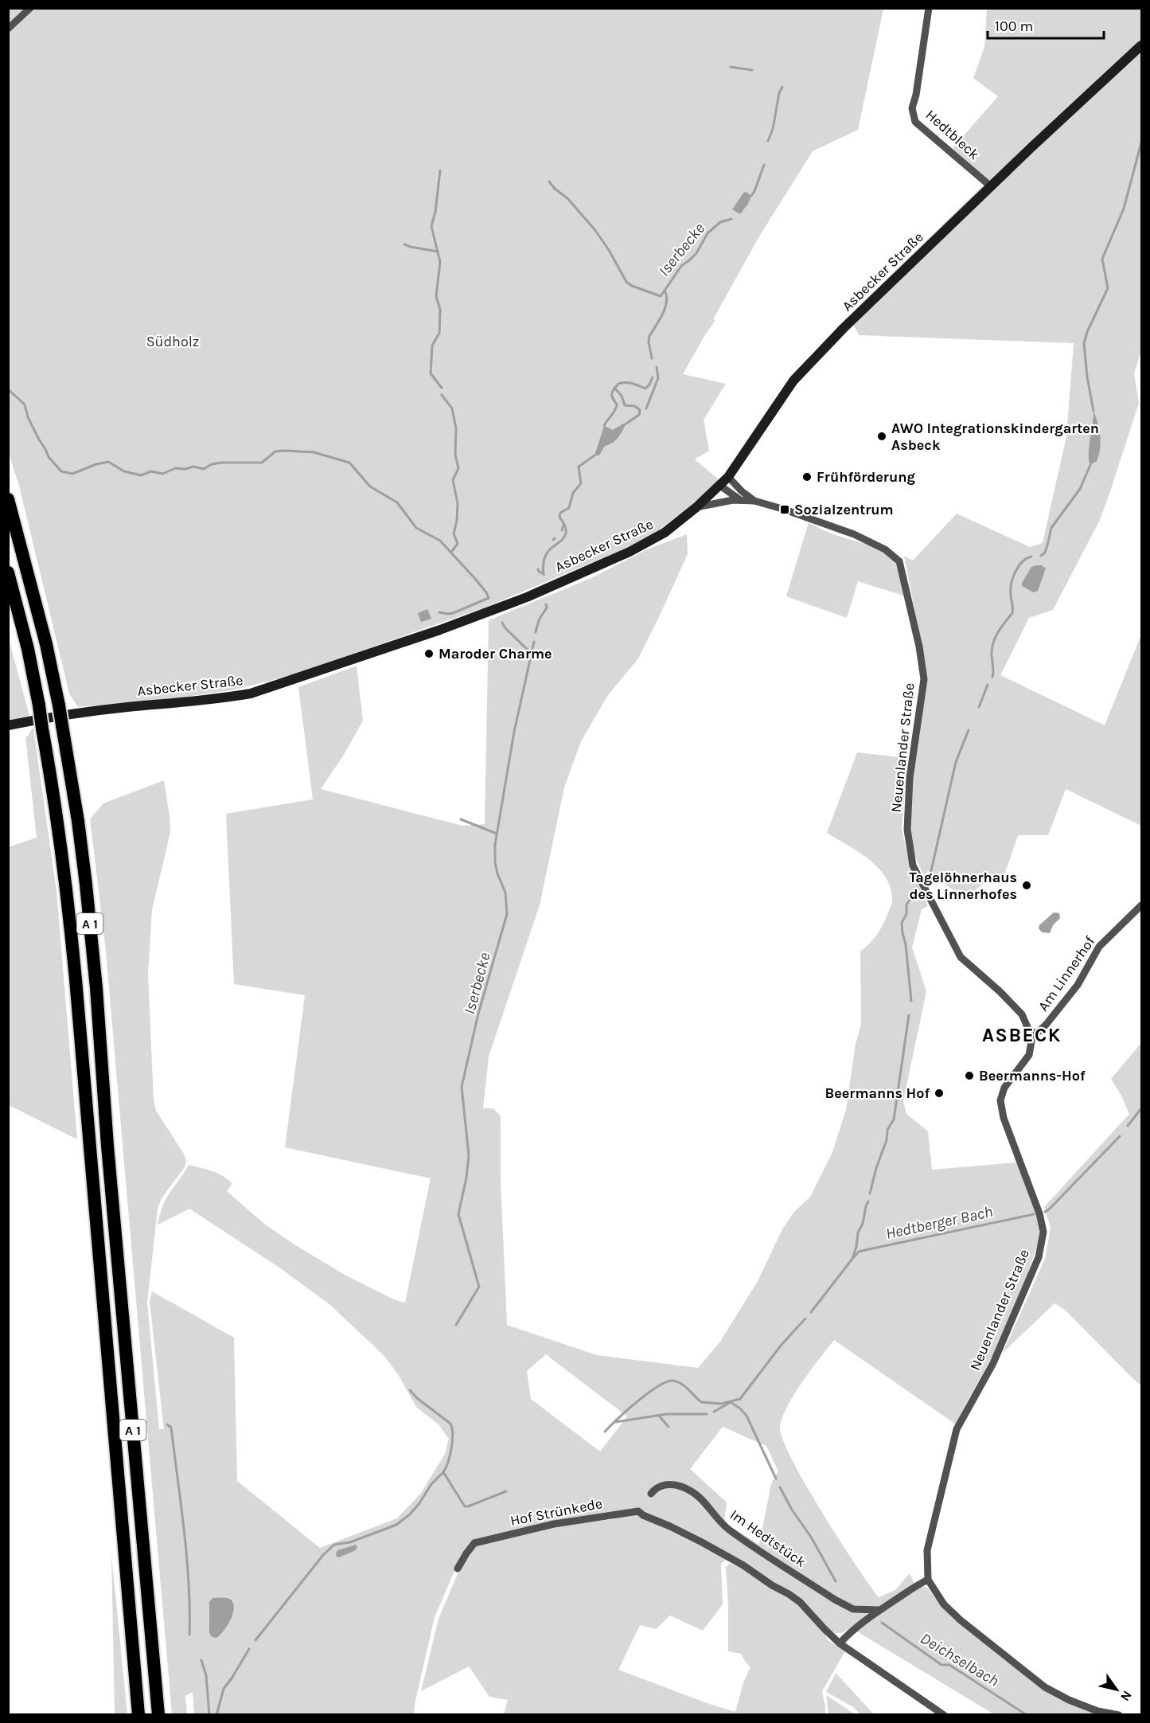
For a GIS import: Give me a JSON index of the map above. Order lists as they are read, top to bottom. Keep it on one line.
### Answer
{"streets":{"highway":["A 1"],"main road":["Asbecker Straße"],"street":["Hedtbleck","Neuenlander Straße","Am Linnerhof","Hof Strünkede","Im Hedtstück"]},"crossings":[["Hedtbleck","Asbecker Straße"],["Asbecker Straße","Neuenlander Straße"],["Neuenlander Straße","Am Linnerhof"]],"districts":["ASBECK"],"water":["Iserbecke","Hedtberger Bach","Deichselbach"],"parks":["Südholz"],"places":{"other":["AWO Integrationskindergarten Asbeck","Frühförderung","Maroder Charme","Tagelöhnerhaus des Linnerhofes","Beermanns-Hof","Beermanns Hof"],"transit":["Sozialzentrum"]},"scale_bar":"100 m","north":"bottom right"}
